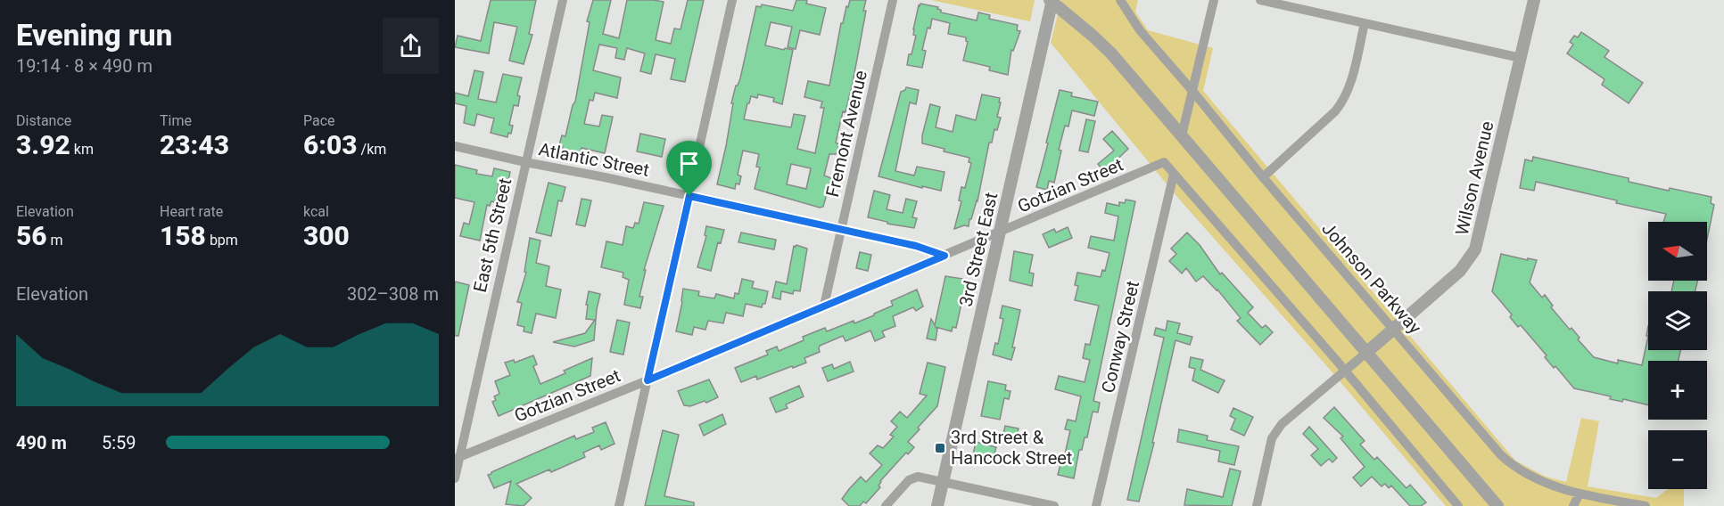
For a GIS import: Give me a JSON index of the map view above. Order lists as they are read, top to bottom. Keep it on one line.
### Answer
{"streets":{"street":["Fremont Avenue","Atlantic Street","Wilson Avenue","Gotzian Street","East 5th Street","3rd Street East","Johnson Parkway","Conway Street"]},"crossings":[["Fremont Avenue","Atlantic Street"],["Fremont Avenue","Gotzian Street"],["Atlantic Street","Gotzian Street"],["Atlantic Street","East 5th Street"],["Wilson Avenue","Johnson Parkway"],["Gotzian Street","East 5th Street"],["Gotzian Street","3rd Street East"],["Gotzian Street","Conway Street"]],"places":{"transit":["3rd Street & Hancock Street"]},"north":"left","page":{"heading":["Evening run","19:14 · 8 × 490 m"],"stats":[["Distance","3.92 km"],["Time","23:43"],["Pace","6:03 /km"],["Elevation","56 m"],["Heart rate","158 bpm"],["kcal","300"]],"map_buttons":["+","−"],"chart":["Elevation","302–308 m"],"list":[{"name":"490 m","note":"5:59"}]}}
